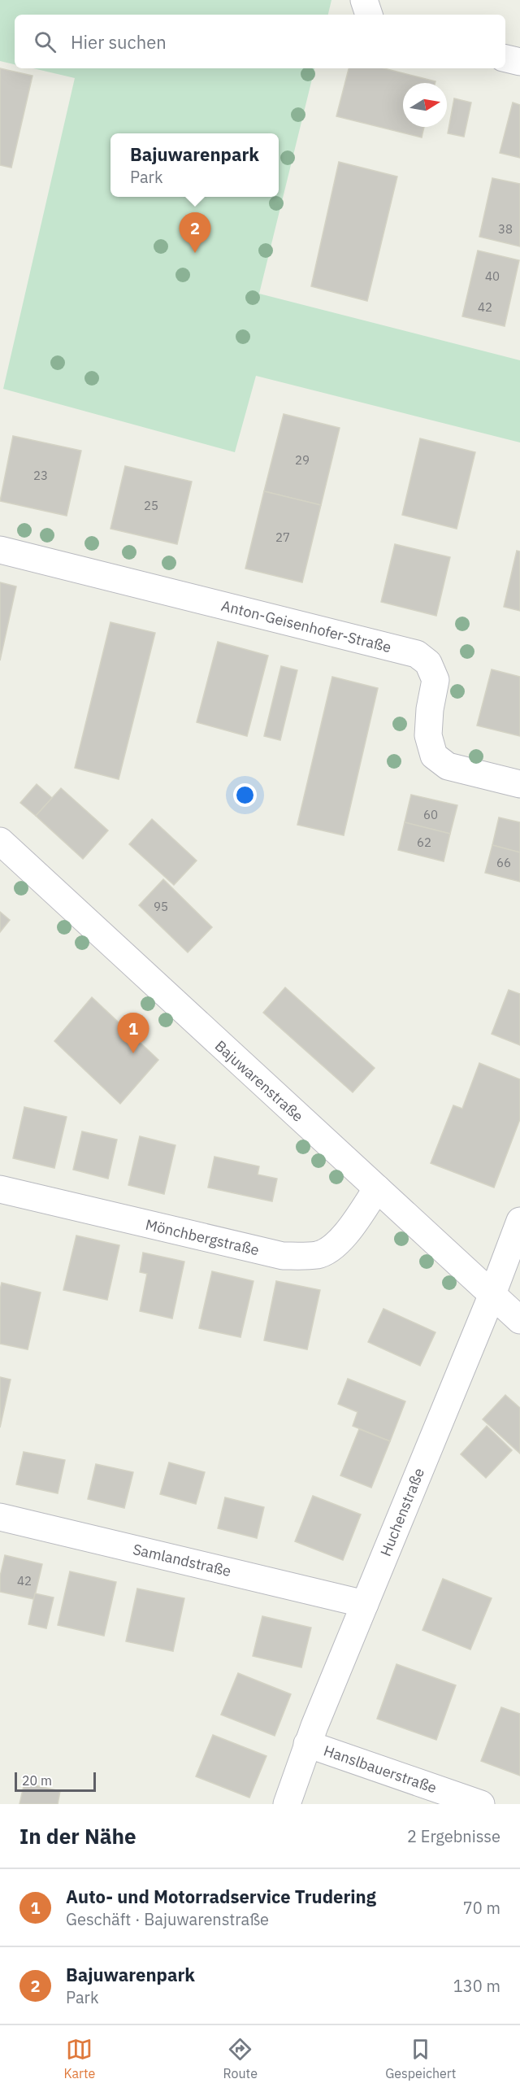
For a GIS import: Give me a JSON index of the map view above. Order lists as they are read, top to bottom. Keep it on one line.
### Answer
{"streets":{"street":["Anton-Geisenhofer-Straße","Bajuwarenstraße","Mönchbergstraße","Huchenstraße","Samlandstraße","Hanslbauerstraße"]},"crossings":[["Bajuwarenstraße","Mönchbergstraße"],["Bajuwarenstraße","Huchenstraße"],["Huchenstraße","Samlandstraße"],["Huchenstraße","Hanslbauerstraße"]],"house_numbers":["38","40","42","29","23","25","27","60","62","66","95","42"],"scale_bar":"20 m","north":"right","page":{"search":"Hier suchen","popup":["Bajuwarenpark","Park"],"pins":["2","1"],"scale":"20 m","heading":["In der Nähe","2 Ergebnisse"],"list":[{"mark":"1","name":"Auto- und Motorradservice Trudering","note":"Geschäft · Bajuwarenstraße","value":"70 m"},{"mark":"2","name":"Bajuwarenpark","note":"Park","value":"130 m"}],"nav":["Karte","Route","Gespeichert"]}}
